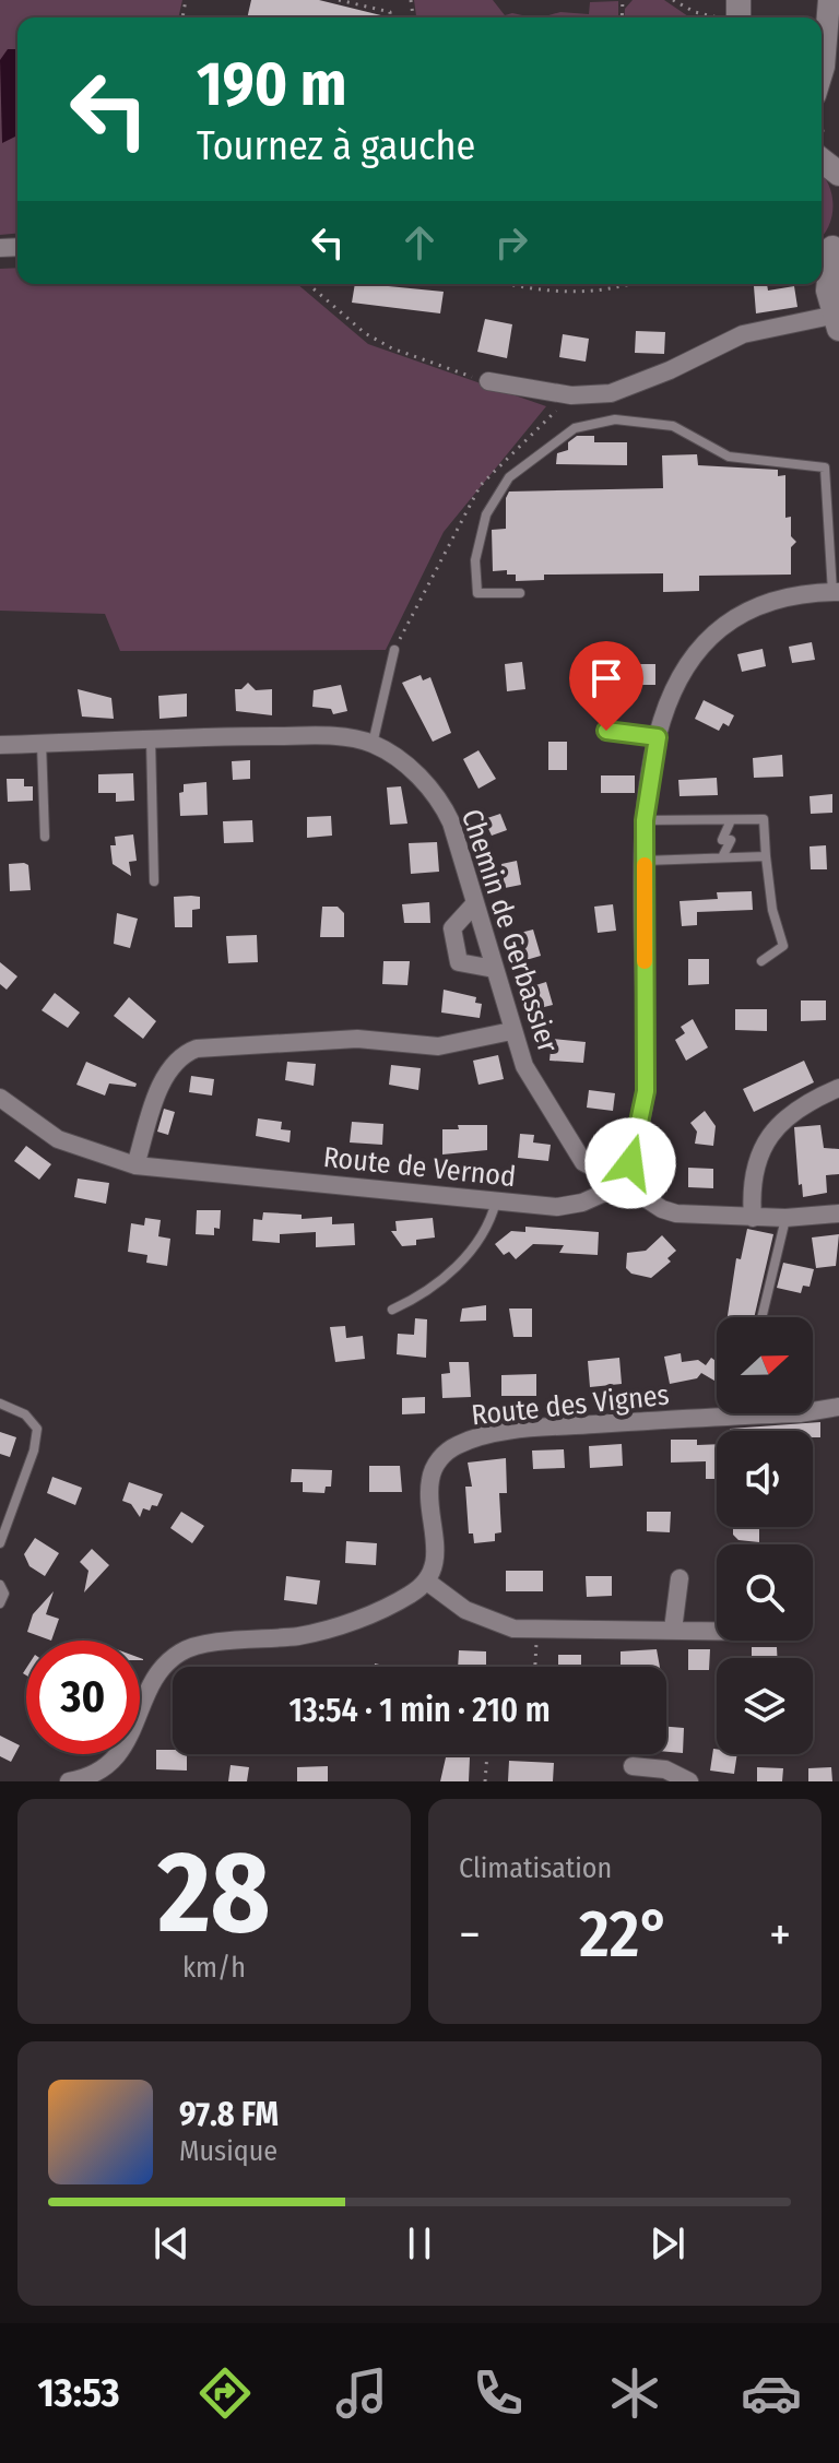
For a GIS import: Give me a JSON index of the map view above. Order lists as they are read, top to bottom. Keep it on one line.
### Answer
{"streets":{"street":["Chemin de Gerbassier","Route de Vernod","Route des Vignes"]},"crossings":[["Chemin de Gerbassier","Route de Vernod"]],"north":"right","page":{"turn":["190 m","Tournez à gauche"],"limit":"30","trip":"13:54 · 1 min · 210 m","tile":[["28","km/h"],"Climatisation"],"heat":["−","22°","+"],"song":["97.8 FM","Musique"],"tabs":"13:53"}}
